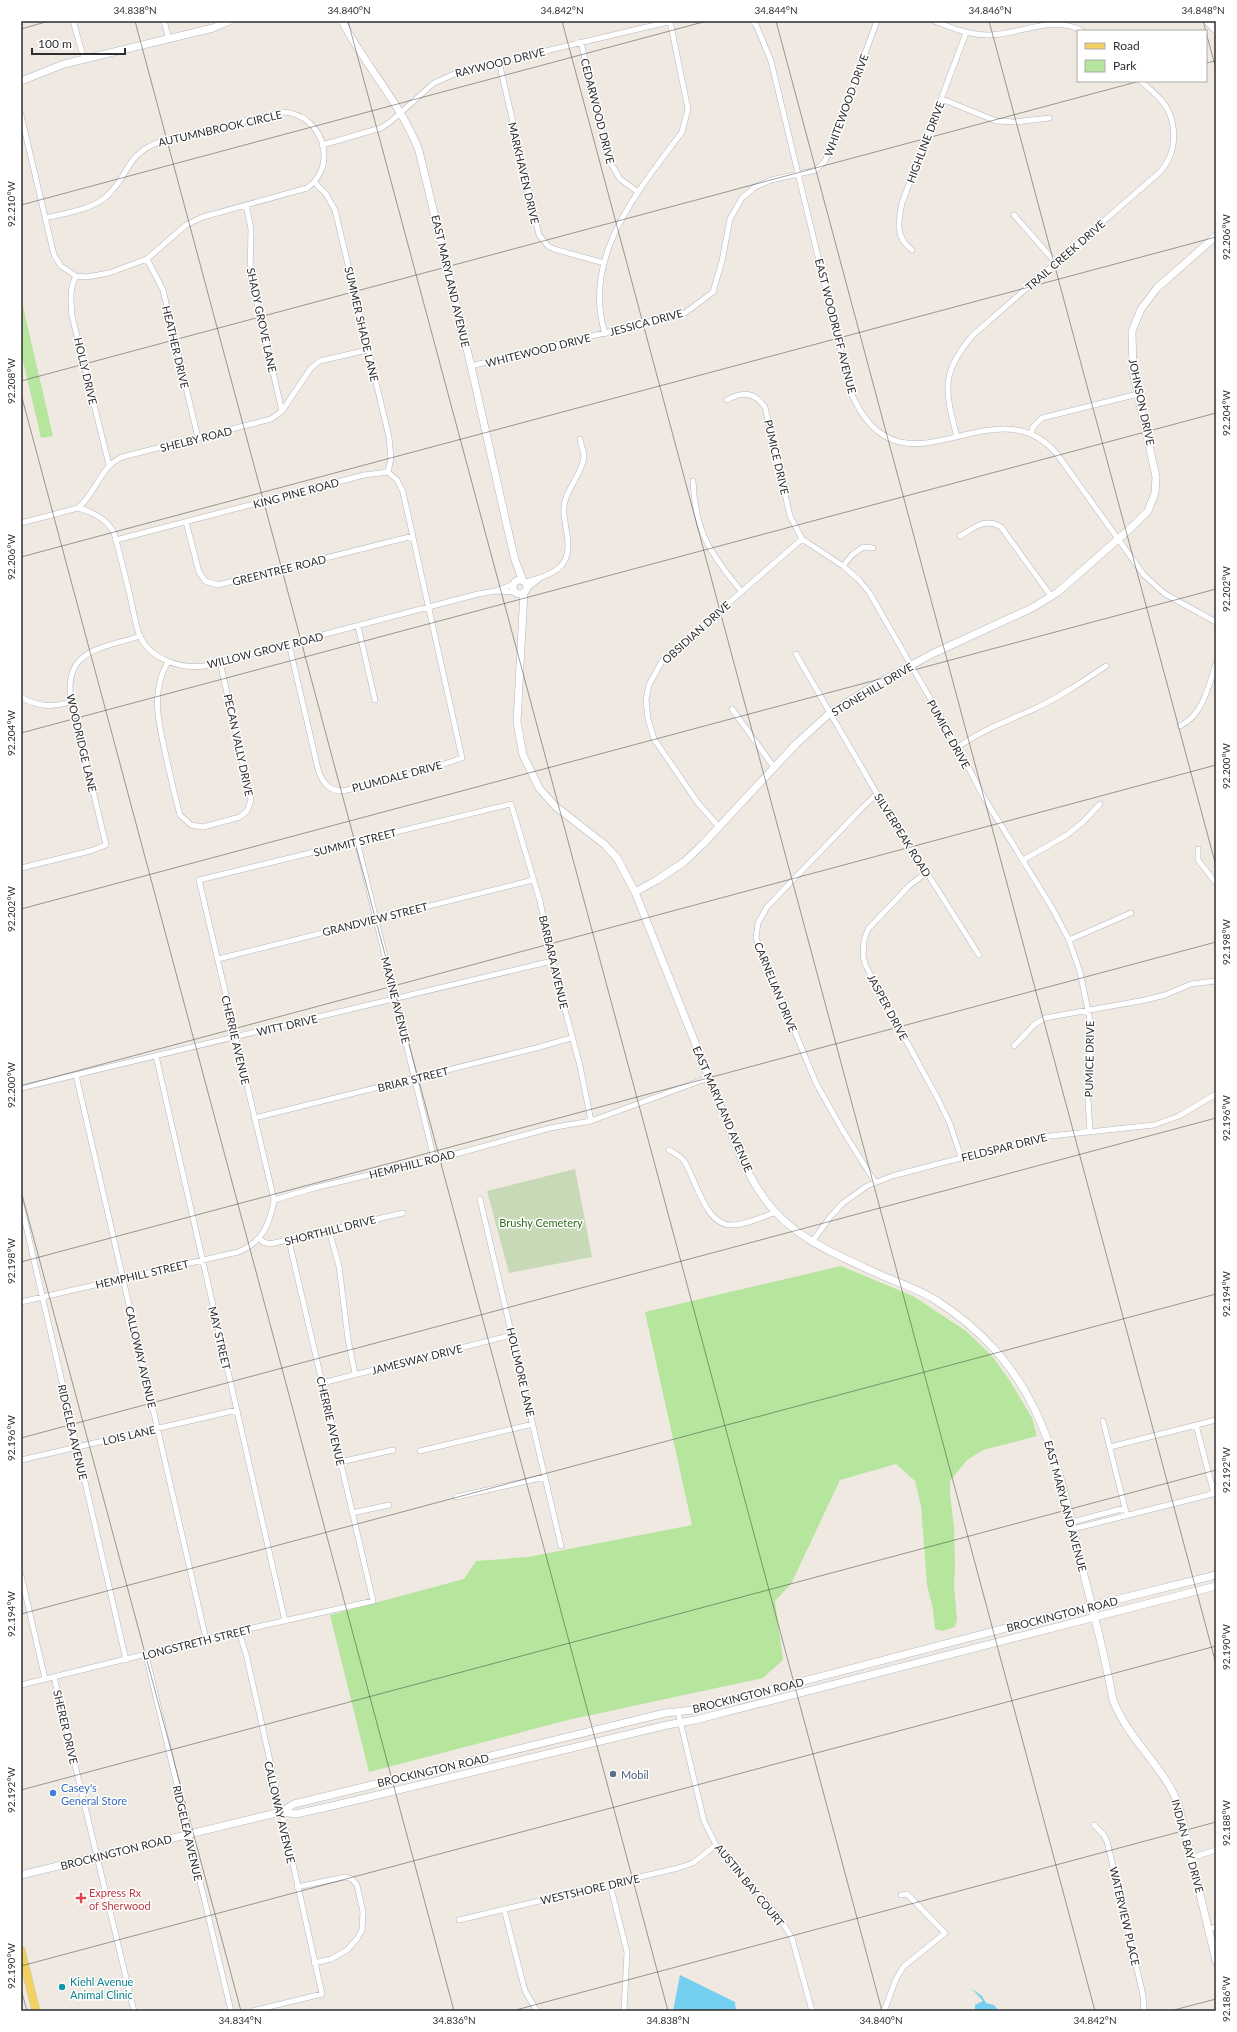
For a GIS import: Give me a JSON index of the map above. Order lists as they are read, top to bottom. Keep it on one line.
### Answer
{"streets":{"street":["RAYWOOD DRIVE","WHITEWOOD DRIVE","CEDARWOOD DRIVE","AUTUMNBROOK CIRCLE","HIGHLINE DRIVE","MARKHAVEN DRIVE","TRAIL CREEK DRIVE","EAST MARYLAND AVENUE","SHADY GROVE LANE","JESSICA DRIVE","SUMMER SHADE LANE","EAST WOODRUFF AVENUE","HEATHER DRIVE","HOLLY DRIVE","JOHNSON DRIVE","SHELBY ROAD","PUMICE DRIVE","KING PINE ROAD","GREENTREE ROAD","OBSIDIAN DRIVE","WILLOW GROVE ROAD","STONEHILL DRIVE","WOODRIDGE LANE","PECAN VALLY DRIVE","PLUMDALE DRIVE","SILVERPEAK ROAD","SUMMIT STREET","GRANDVIEW STREET","BARBARA AVENUE","CARNELIAN DRIVE","MAXINE AVENUE","JASPER DRIVE","WITT DRIVE","CHERRIE AVENUE","BRIAR STREET","FELDSPAR DRIVE","HEMPHILL ROAD","SHORTHILL DRIVE","HEMPHILL STREET","MAY STREET","CALLOWAY AVENUE","JAMESWAY DRIVE","HOLLMORE LANE","RIDGELEA AVENUE","LOIS LANE","BROCKINGTON ROAD","LONGSTRETH STREET","SHERER DRIVE","INDIAN BAY DRIVE","AUSTIN BAY COURT","WESTSHORE DRIVE","WATERVIEW PLACE"]},"crossings":[["RAYWOOD DRIVE","CEDARWOOD DRIVE"],["RAYWOOD DRIVE","AUTUMNBROOK CIRCLE"],["RAYWOOD DRIVE","MARKHAVEN DRIVE"],["RAYWOOD DRIVE","EAST MARYLAND AVENUE"],["RAYWOOD DRIVE","JESSICA DRIVE"],["WHITEWOOD DRIVE","EAST MARYLAND AVENUE"],["WHITEWOOD DRIVE","JESSICA DRIVE"],["WHITEWOOD DRIVE","EAST WOODRUFF AVENUE"],["CEDARWOOD DRIVE","JESSICA DRIVE"],["AUTUMNBROOK CIRCLE","SUMMER SHADE LANE"],["MARKHAVEN DRIVE","JESSICA DRIVE"],["TRAIL CREEK DRIVE","EAST WOODRUFF AVENUE"],["EAST MARYLAND AVENUE","WILLOW GROVE ROAD"],["EAST MARYLAND AVENUE","STONEHILL DRIVE"],["EAST MARYLAND AVENUE","FELDSPAR DRIVE"],["EAST MARYLAND AVENUE","HEMPHILL ROAD"],["EAST MARYLAND AVENUE","BROCKINGTON ROAD"],["EAST MARYLAND AVENUE","INDIAN BAY DRIVE"],["SHADY GROVE LANE","SHELBY ROAD"],["JESSICA DRIVE","EAST WOODRUFF AVENUE"],["SUMMER SHADE LANE","KING PINE ROAD"],["EAST WOODRUFF AVENUE","JOHNSON DRIVE"],["EAST WOODRUFF AVENUE","STONEHILL DRIVE"],["HEATHER DRIVE","SHELBY ROAD"],["HOLLY DRIVE","SHELBY ROAD"],["JOHNSON DRIVE","STONEHILL DRIVE"],["PUMICE DRIVE","OBSIDIAN DRIVE"],["PUMICE DRIVE","STONEHILL DRIVE"],["PUMICE DRIVE","FELDSPAR DRIVE"],["KING PINE ROAD","GREENTREE ROAD"],["KING PINE ROAD","WILLOW GROVE ROAD"],["OBSIDIAN DRIVE","STONEHILL DRIVE"],["WILLOW GROVE ROAD","WOODRIDGE LANE"],["WILLOW GROVE ROAD","PECAN VALLY DRIVE"],["WILLOW GROVE ROAD","PLUMDALE DRIVE"],["STONEHILL DRIVE","SILVERPEAK ROAD"],["SILVERPEAK ROAD","CARNELIAN DRIVE"],["SILVERPEAK ROAD","JASPER DRIVE"],["SUMMIT STREET","BARBARA AVENUE"],["SUMMIT STREET","MAXINE AVENUE"],["SUMMIT STREET","CHERRIE AVENUE"],["GRANDVIEW STREET","BARBARA AVENUE"],["GRANDVIEW STREET","MAXINE AVENUE"],["GRANDVIEW STREET","CHERRIE AVENUE"],["BARBARA AVENUE","WITT DRIVE"],["BARBARA AVENUE","BRIAR STREET"],["BARBARA AVENUE","HEMPHILL ROAD"],["CARNELIAN DRIVE","FELDSPAR DRIVE"],["MAXINE AVENUE","WITT DRIVE"],["MAXINE AVENUE","BRIAR STREET"],["MAXINE AVENUE","HEMPHILL ROAD"],["JASPER DRIVE","FELDSPAR DRIVE"],["WITT DRIVE","CHERRIE AVENUE"],["WITT DRIVE","MAY STREET"],["WITT DRIVE","CALLOWAY AVENUE"],["CHERRIE AVENUE","BRIAR STREET"],["CHERRIE AVENUE","HEMPHILL ROAD"],["CHERRIE AVENUE","SHORTHILL DRIVE"],["CHERRIE AVENUE","JAMESWAY DRIVE"],["CHERRIE AVENUE","LONGSTRETH STREET"],["SHORTHILL DRIVE","HEMPHILL STREET"],["HEMPHILL STREET","MAY STREET"],["HEMPHILL STREET","CALLOWAY AVENUE"],["HEMPHILL STREET","RIDGELEA AVENUE"],["MAY STREET","LOIS LANE"],["MAY STREET","LONGSTRETH STREET"],["CALLOWAY AVENUE","LOIS LANE"],["CALLOWAY AVENUE","BROCKINGTON ROAD"],["CALLOWAY AVENUE","LONGSTRETH STREET"],["JAMESWAY DRIVE","HOLLMORE LANE"],["RIDGELEA AVENUE","LOIS LANE"],["RIDGELEA AVENUE","BROCKINGTON ROAD"],["RIDGELEA AVENUE","LONGSTRETH STREET"],["BROCKINGTON ROAD","SHERER DRIVE"],["BROCKINGTON ROAD","INDIAN BAY DRIVE"],["BROCKINGTON ROAD","AUSTIN BAY COURT"],["LONGSTRETH STREET","SHERER DRIVE"],["AUSTIN BAY COURT","WESTSHORE DRIVE"]],"parks":["Brushy Cemetery"],"places":{"other":["Mobil","Casey's General Store","Kiehl Avenue Animal Clinic"],"health":["Express Rx of Sherwood"]},"legend":["Road","Park"],"scale_bar":"100 m","coordinates":["34.838°N","34.840°N","34.842°N","34.844°N","34.846°N","34.848°N","92.210°W","92.206°W","92.208°W","92.204°W","92.202°W","92.200°W","92.198°W","92.196°W","92.194°W","92.192°W","92.190°W","92.188°W","92.186°W","34.834°N","34.836°N"]}
